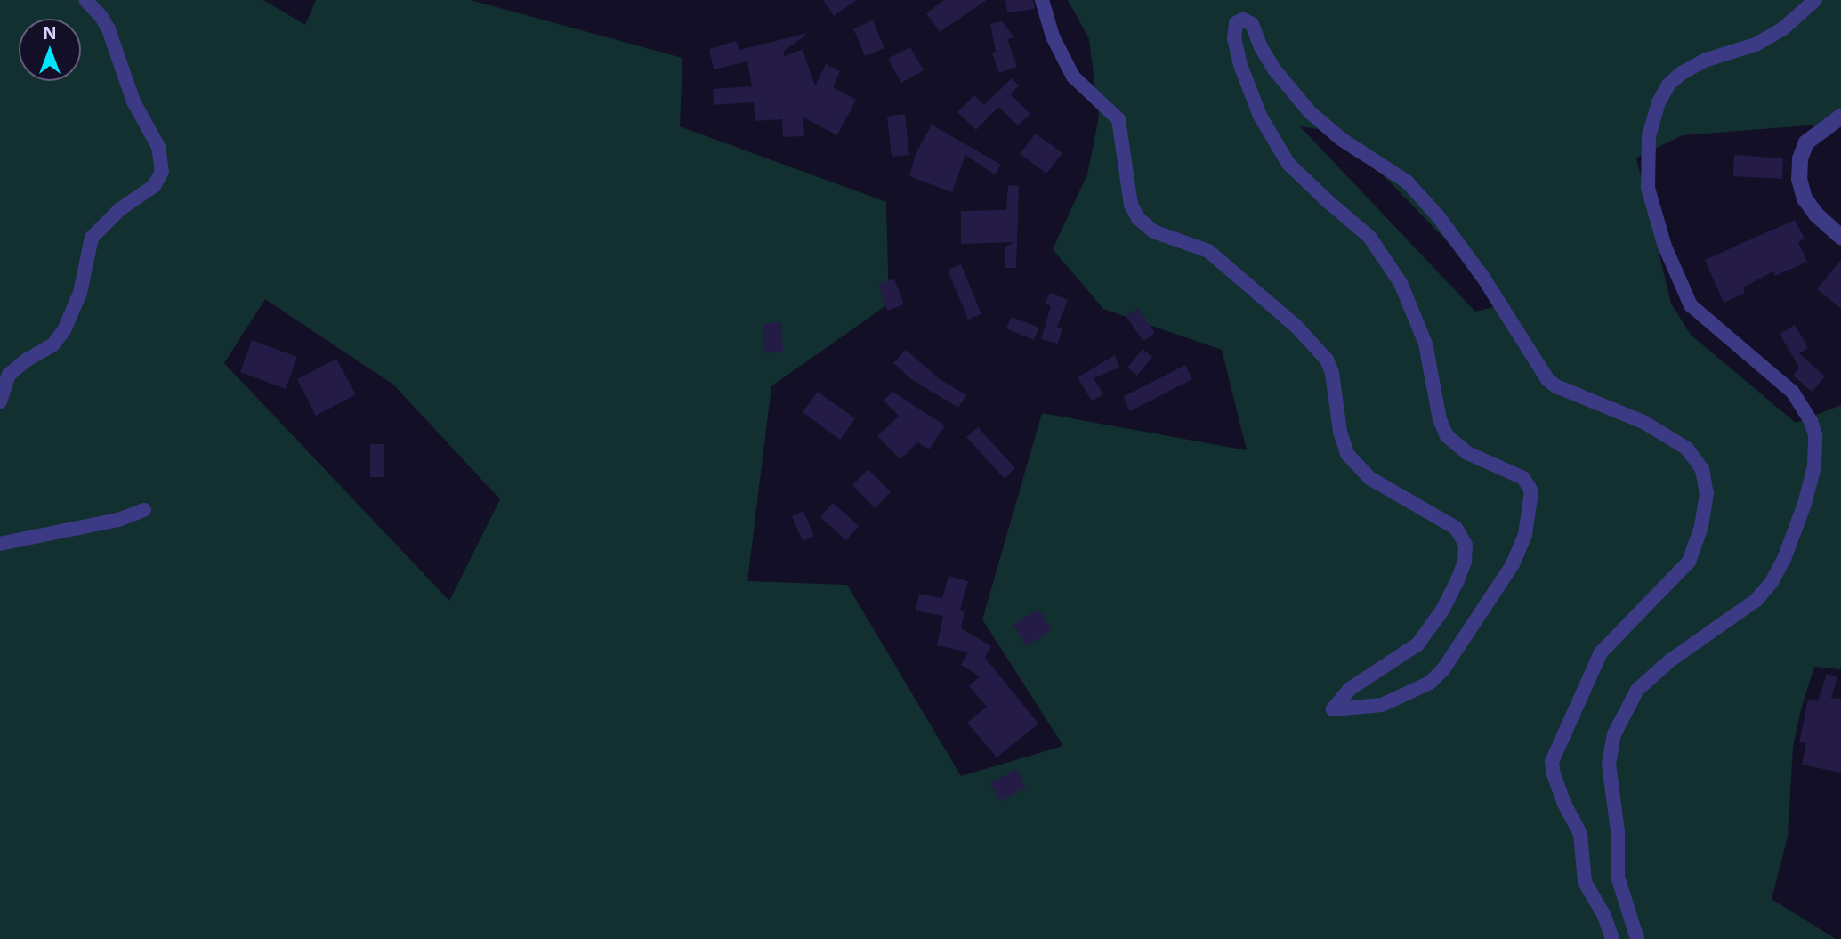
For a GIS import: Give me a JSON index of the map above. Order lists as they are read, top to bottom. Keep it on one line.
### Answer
{"north":"top"}
